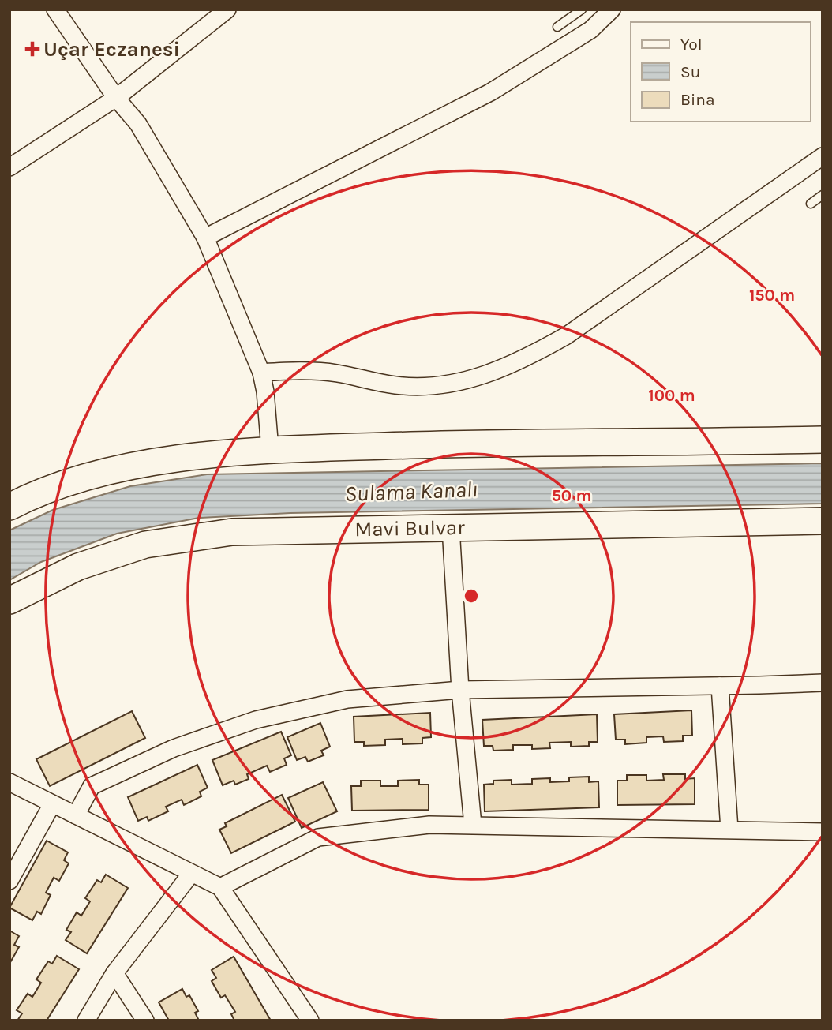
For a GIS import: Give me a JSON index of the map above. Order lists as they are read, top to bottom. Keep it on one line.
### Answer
{"streets":{"main road":["Mavi Bulvar"]},"water":["Sulama Kanalı"],"places":{"health":["Uçar Eczanesi"]},"legend":["Yol","Su","Bina"],"rings":["150 m","100 m","50 m"]}
